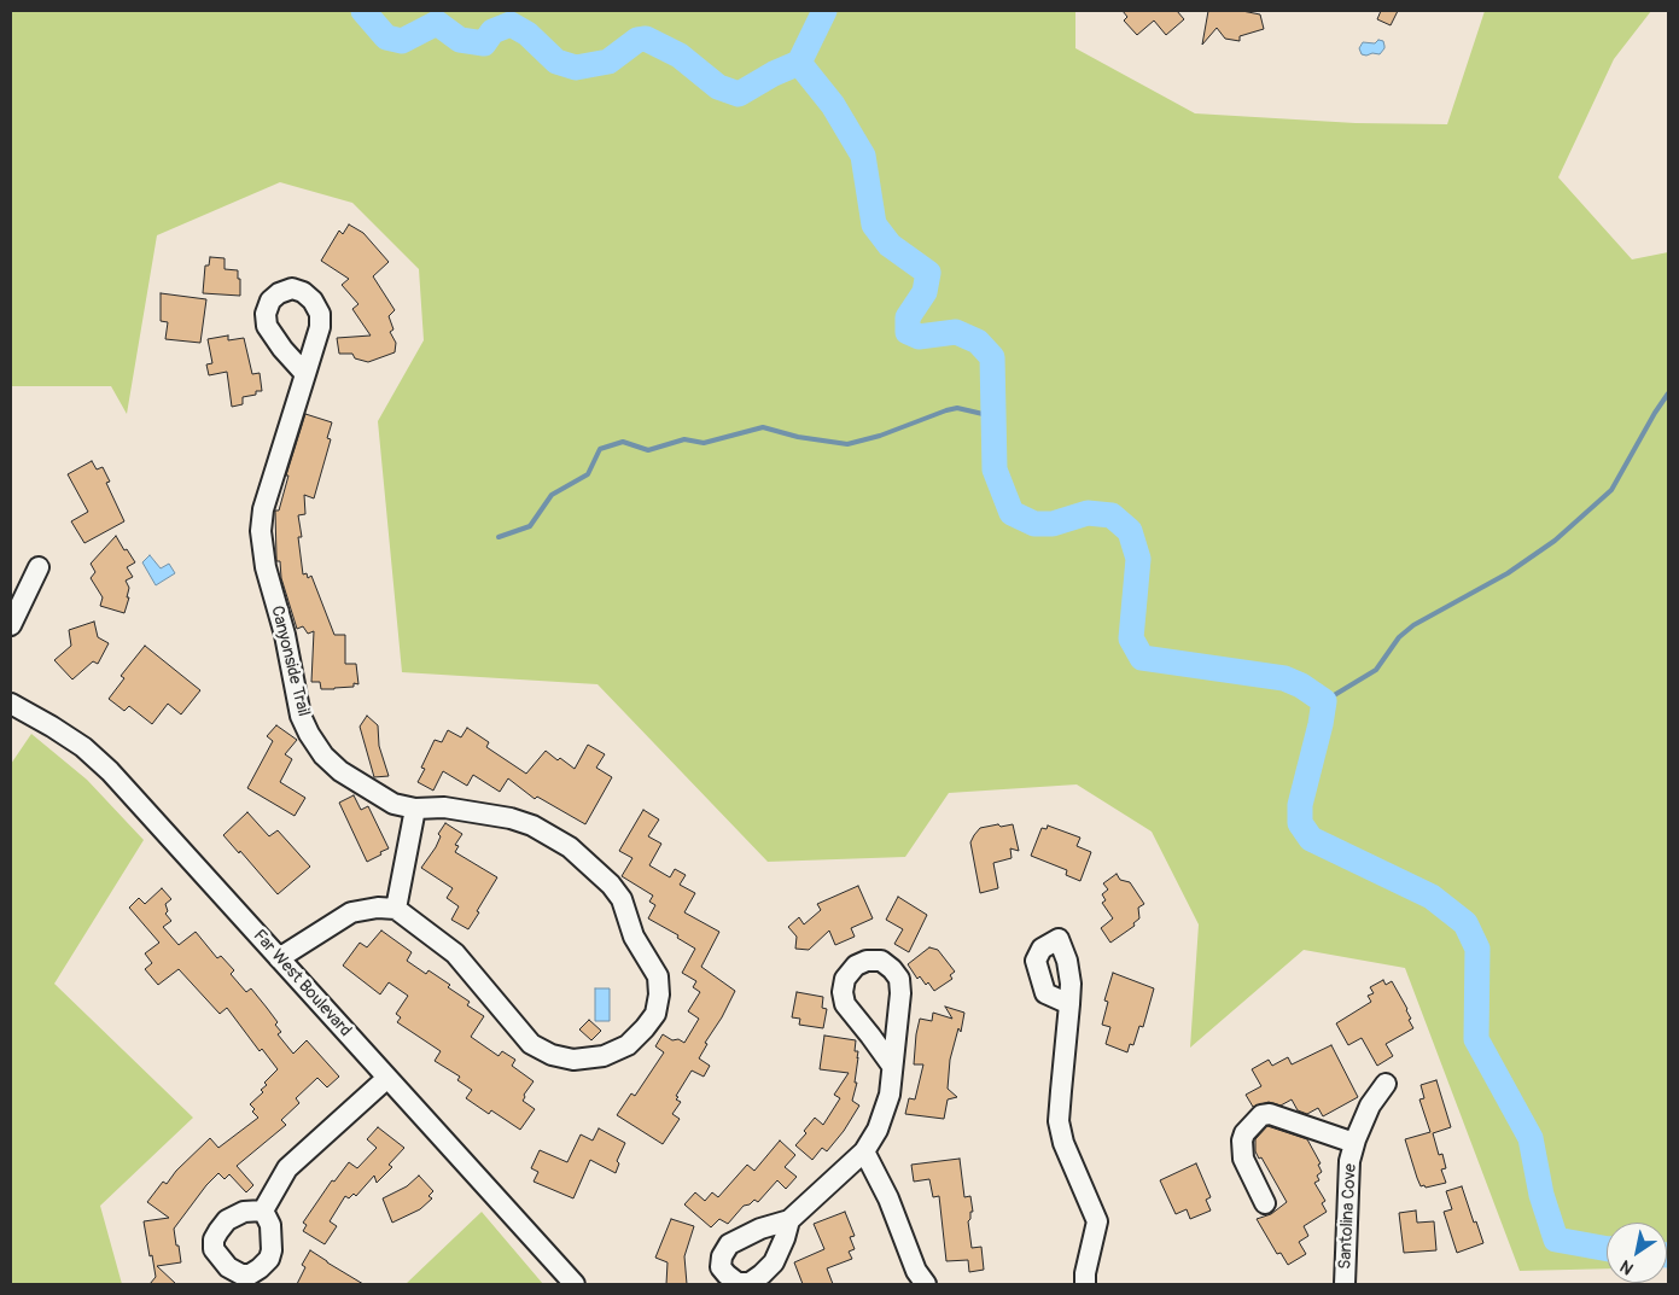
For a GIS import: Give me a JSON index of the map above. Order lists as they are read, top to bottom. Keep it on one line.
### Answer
{"streets":{"street":["Canyonside Trail","Far West Boulevard","Santolina Cove"]},"north":"bottom left"}
